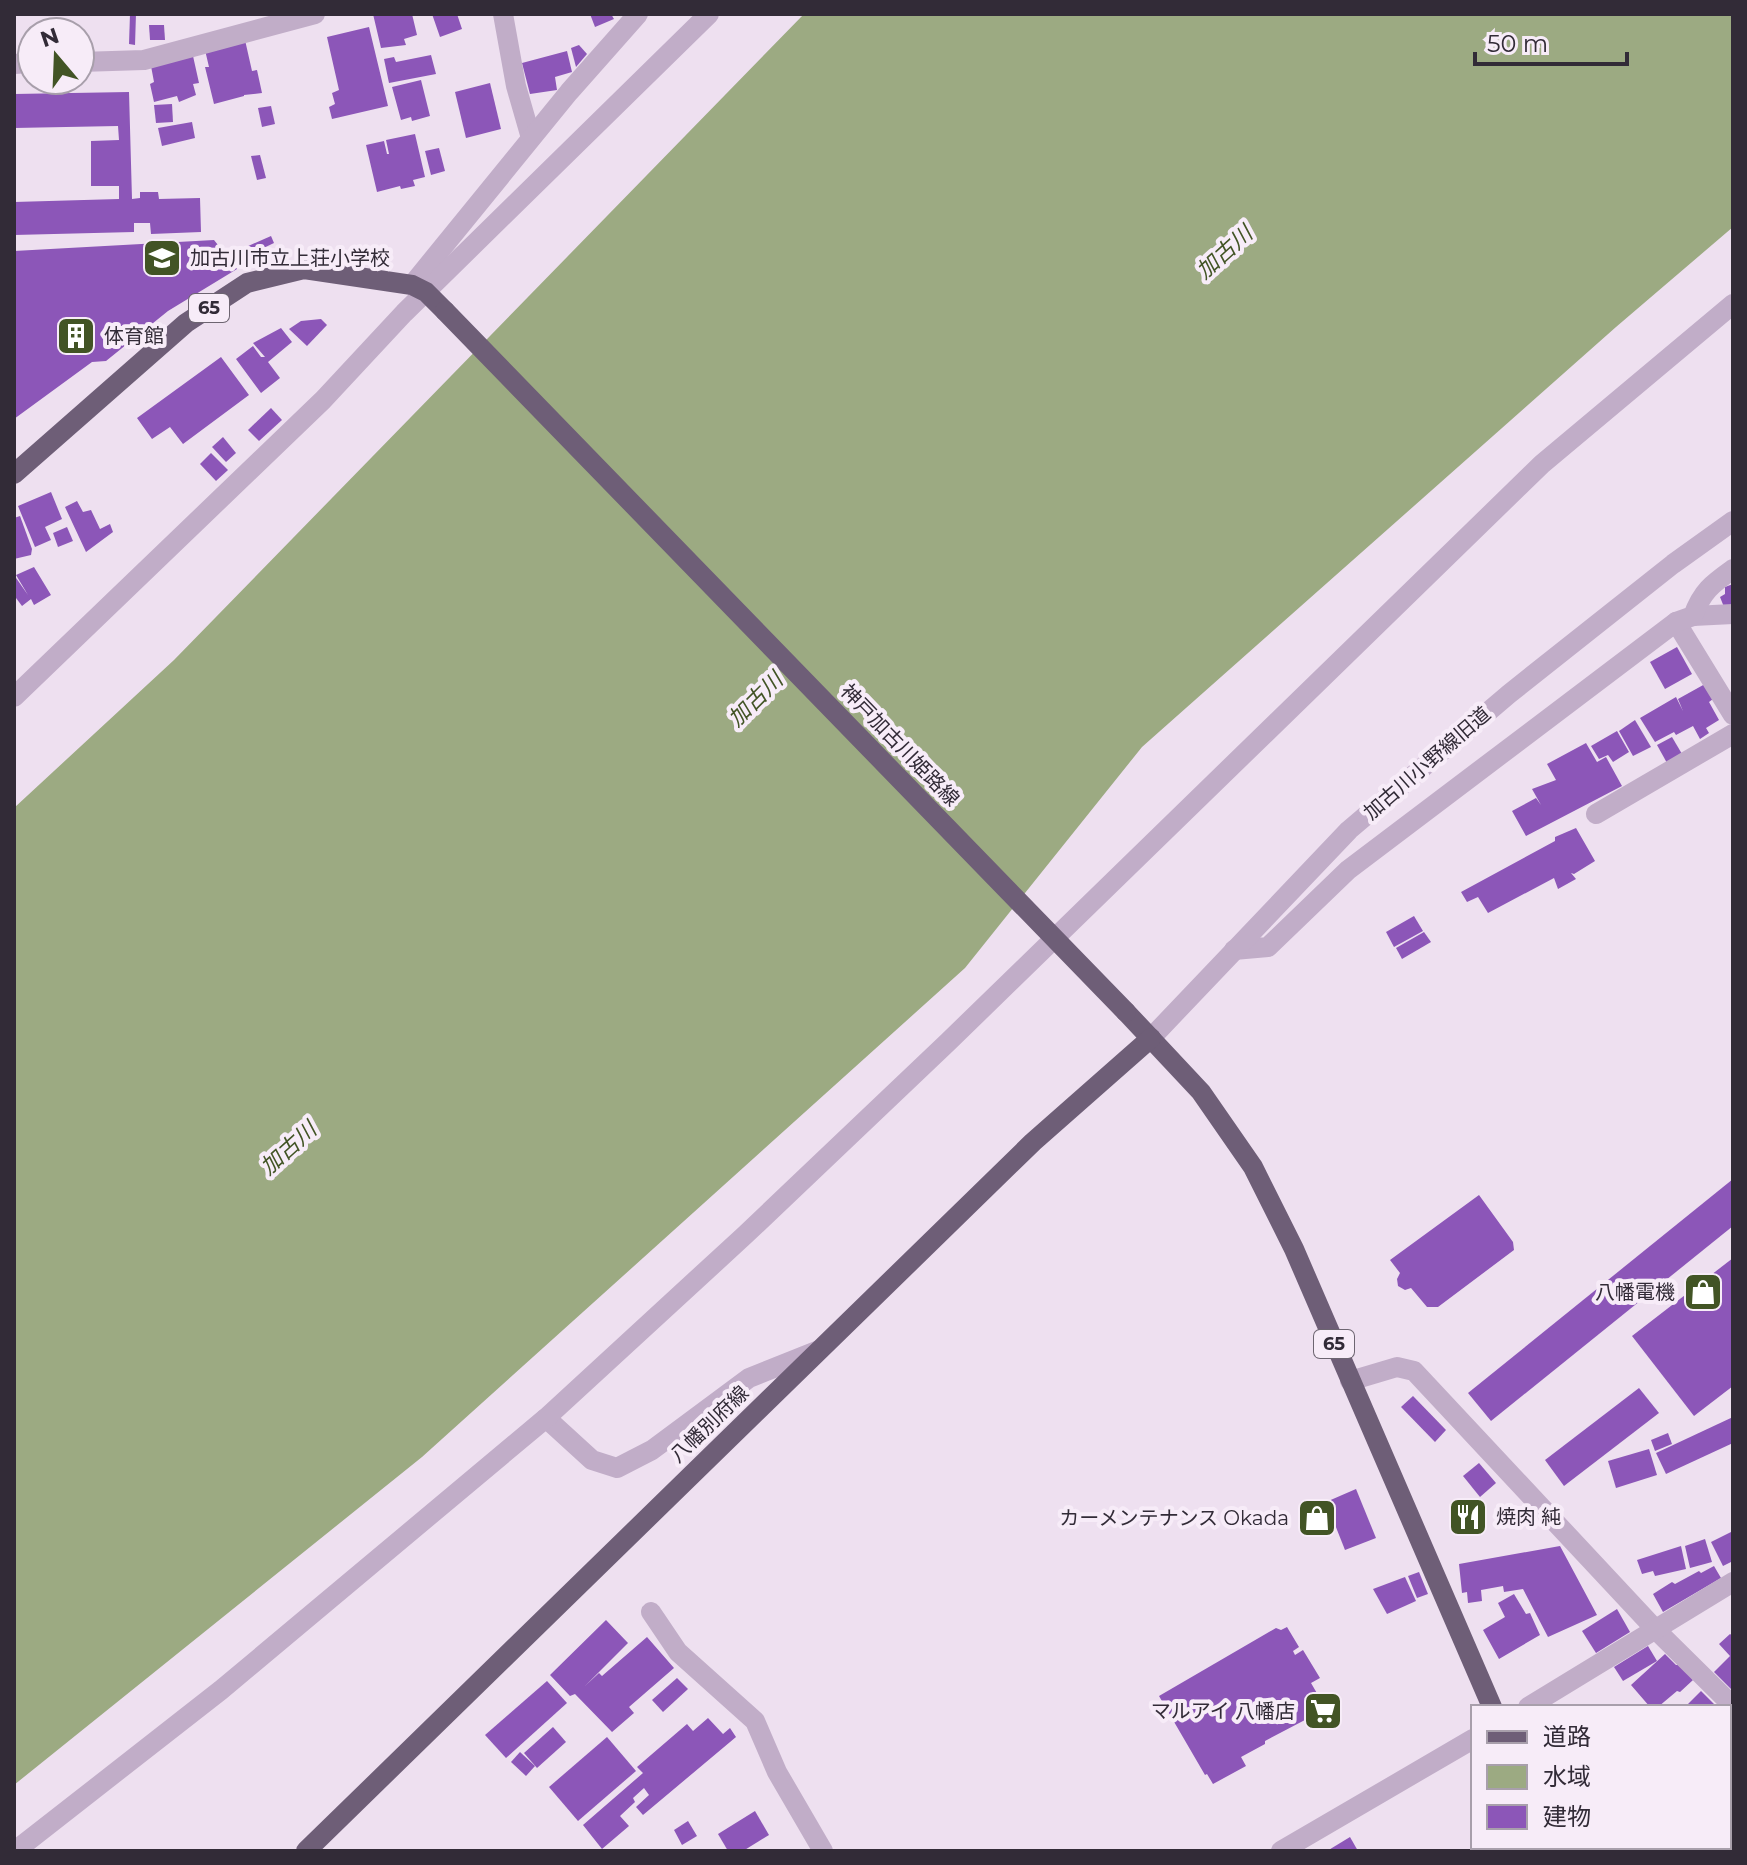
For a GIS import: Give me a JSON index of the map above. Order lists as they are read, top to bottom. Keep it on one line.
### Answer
{"streets":{"main road":["65","神戸加古川姫路線","八幡別府線"],"street":["加古川小野線旧道"]},"crossings":[["65","神戸加古川姫路線"],["神戸加古川姫路線","加古川小野線旧道"],["神戸加古川姫路線","八幡別府線"],["加古川小野線旧道","八幡別府線"]],"water":["加古川"],"places":{"school or university":["加古川市立上荘小学校"],"building":["体育館"],"shop":["八幡電機","カーメンテナンス Okada"],"restaurant":["焼肉 純"],"supermarket":["マルアイ 八幡店"]},"legend":["道路","水域","建物"],"scale_bar":"50 m","north":"top"}
